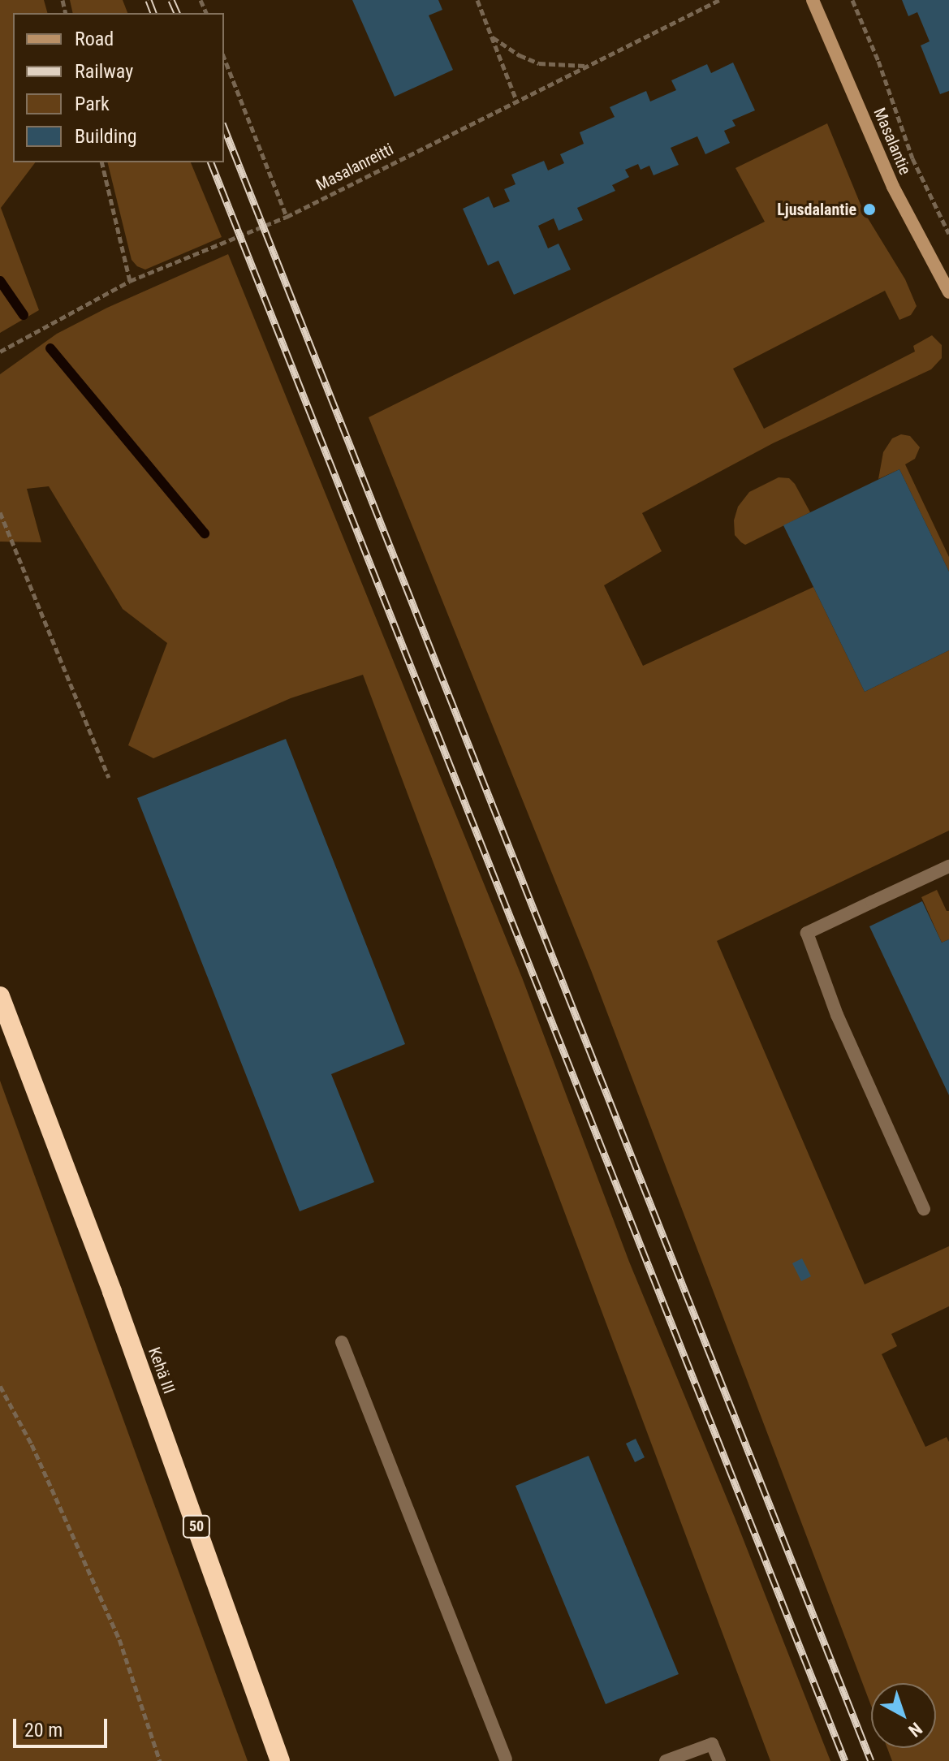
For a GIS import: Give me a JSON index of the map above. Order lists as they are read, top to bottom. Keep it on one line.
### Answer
{"streets":{"highway":["Kehä III","50"],"street":["Masalantie"],"path":["Masalanreitti"]},"places":["Ljusdalantie"],"legend":["Road","Railway","Park","Building"],"scale_bar":"20 m","north":"bottom right"}
